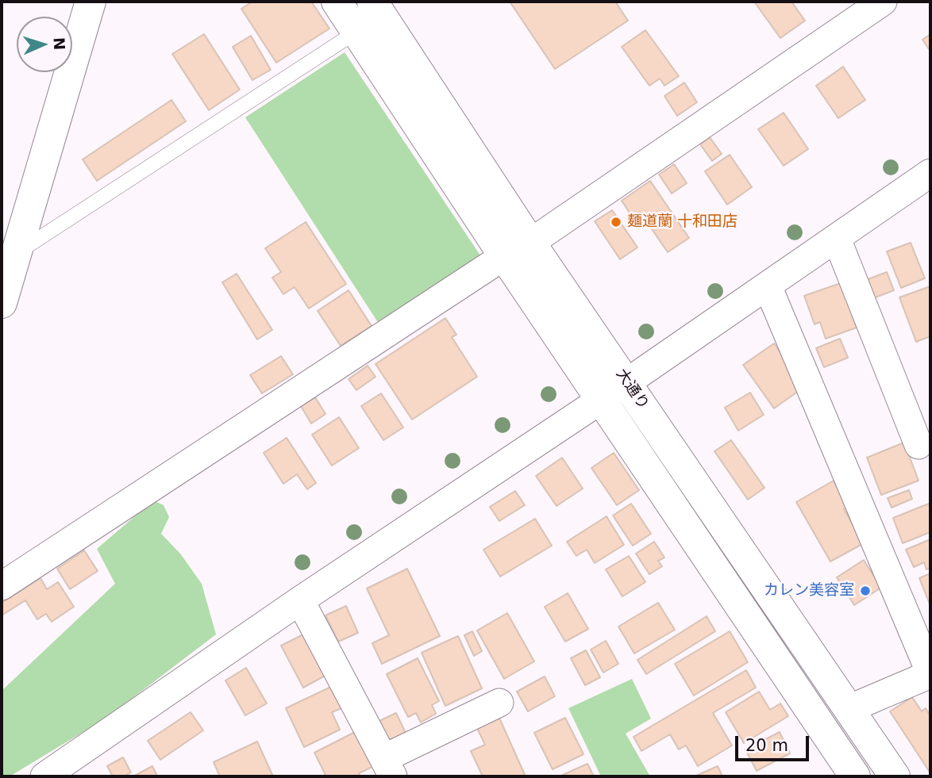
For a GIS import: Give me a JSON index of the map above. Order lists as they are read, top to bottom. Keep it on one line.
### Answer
{"streets":{"street":["大通り"]},"places":["麺道蘭 十和田店","カレン美容室"],"scale_bar":"20 m","north":"right"}
